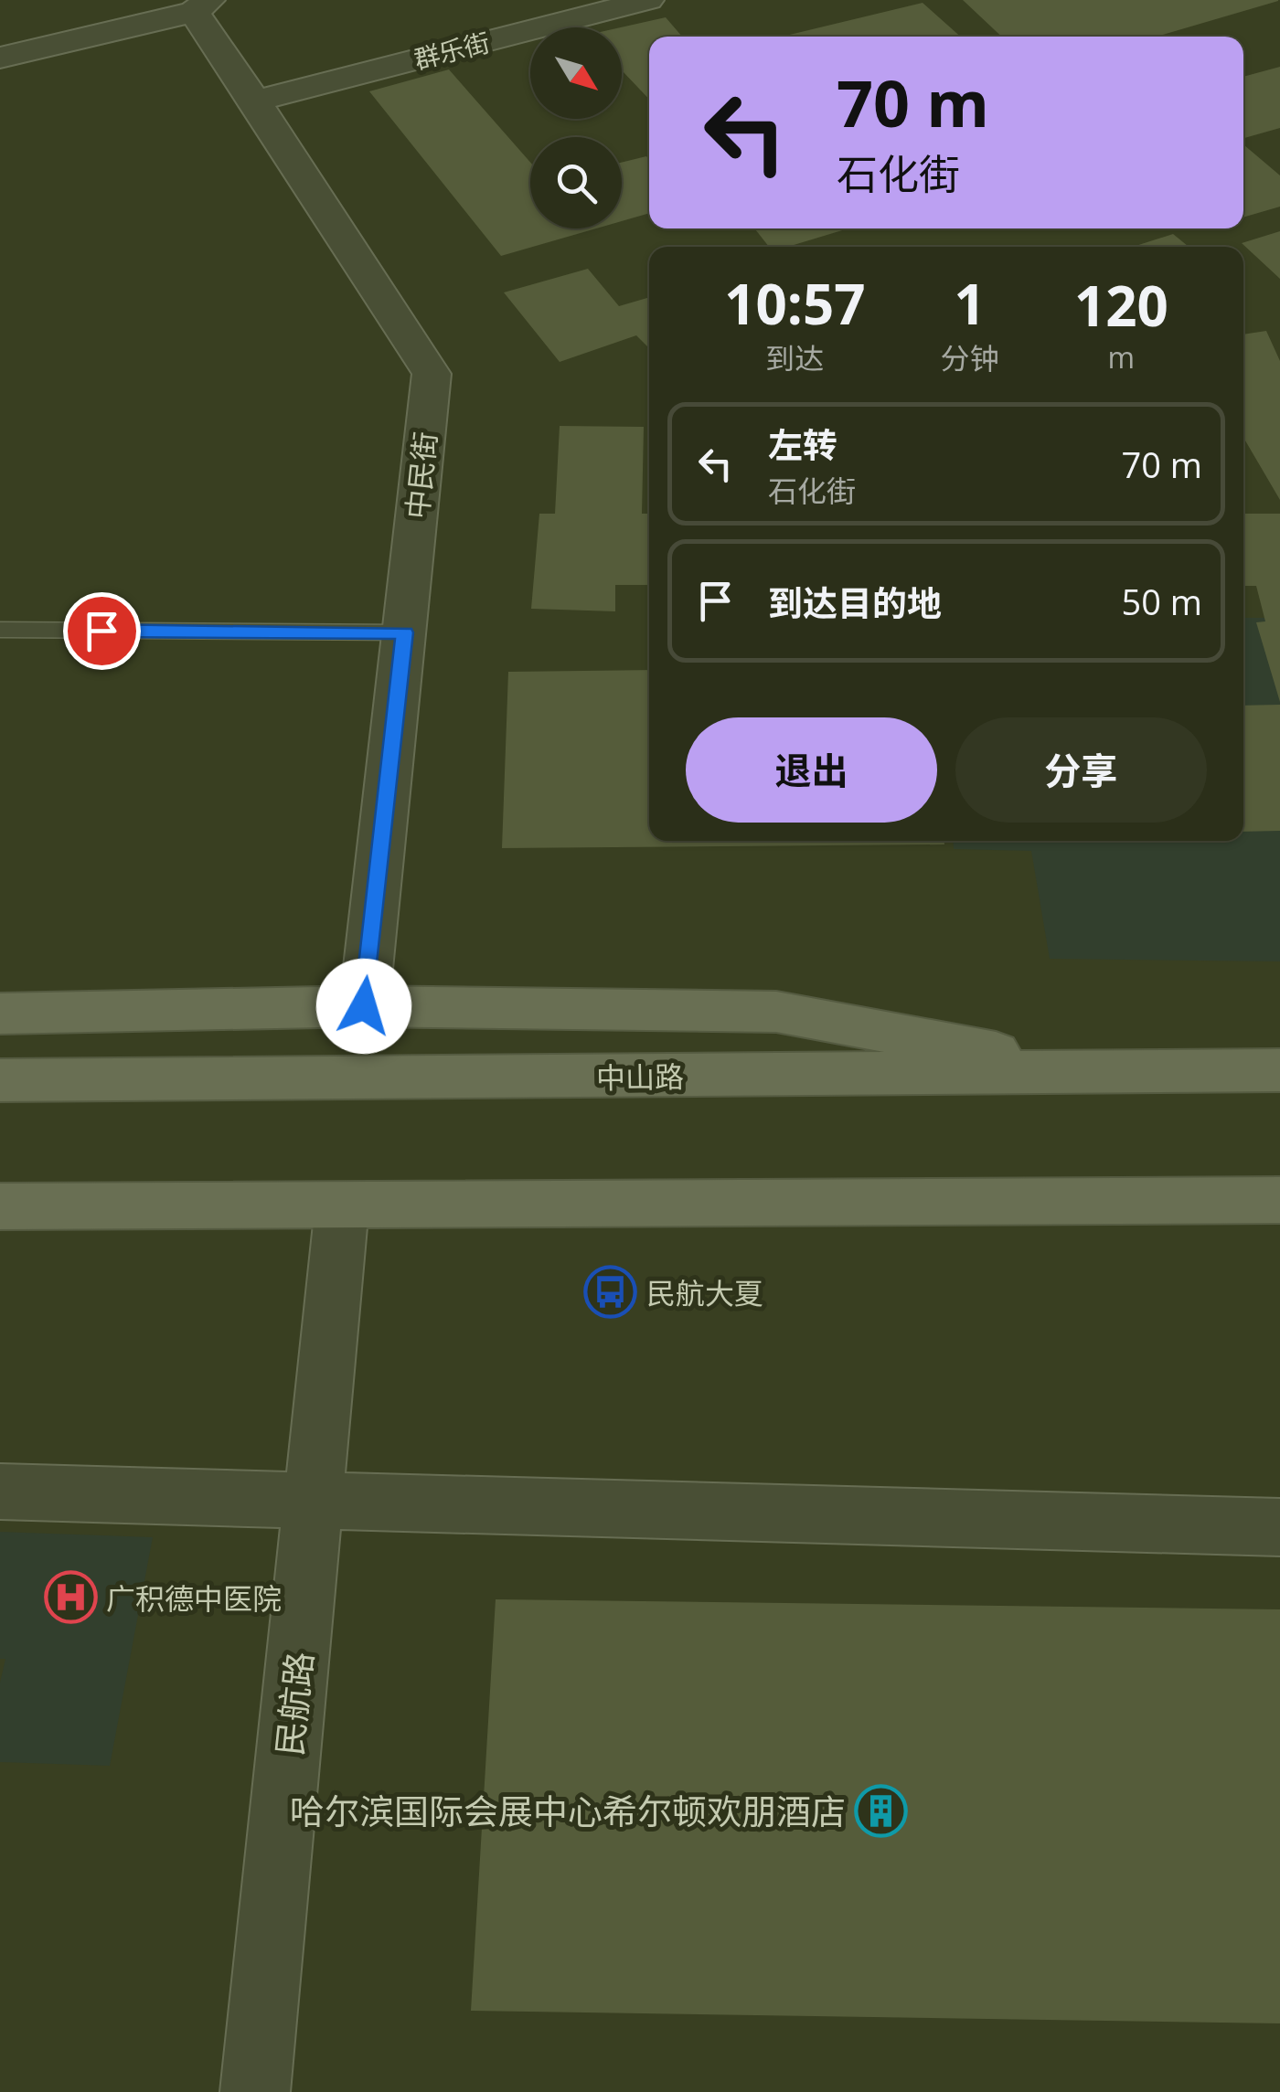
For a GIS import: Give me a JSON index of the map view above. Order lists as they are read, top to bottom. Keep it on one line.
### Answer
{"streets":{"main road":["中山路"],"street":["群乐街","中民街","民航路"]},"crossings":[["群乐街","中民街"]],"places":{"bus stop":["民航大夏"],"hospital":["广积德中医院"],"building":["哈尔滨国际会展中心希尔顿欢朋酒店"]},"north":"bottom right","page":{"turn":["70 m","石化街"],"eta":["10:57","到达","1","分钟","120","m"],"list":[{"name":"左转","note":"石化街","value":"70 m"},{"name":"到达目的地","value":"50 m"}],"buttons":["退出","分享"]}}
